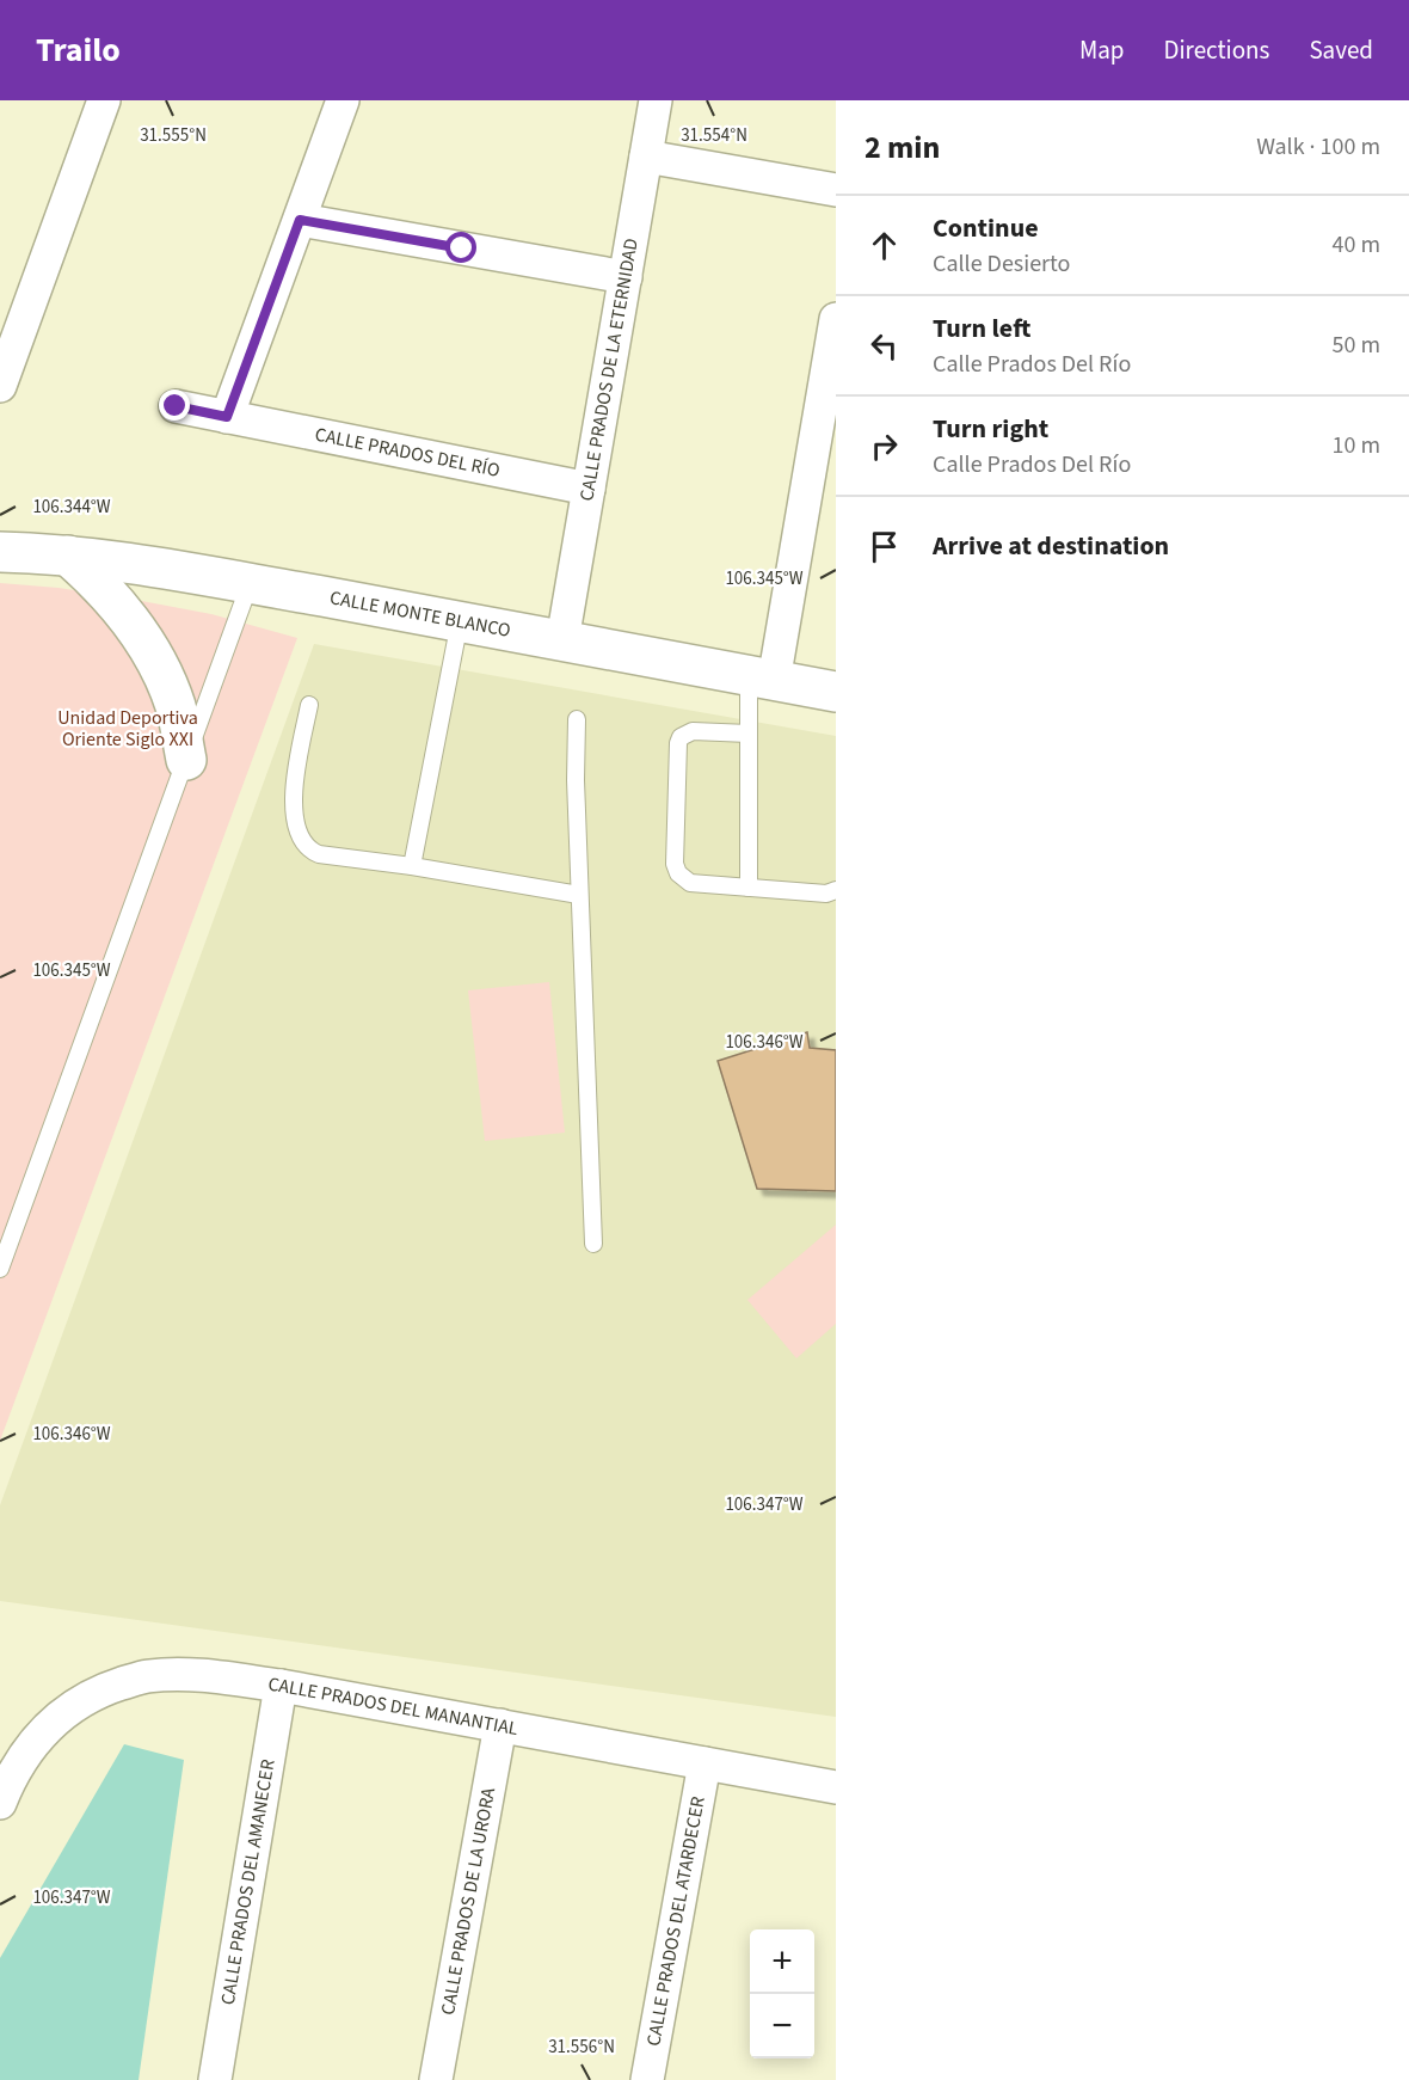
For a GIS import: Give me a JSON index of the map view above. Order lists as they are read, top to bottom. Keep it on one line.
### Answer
{"streets":{"main road":["CALLE MONTE BLANCO"],"street":["CALLE PRADOS DE LA ETERNIDAD","CALLE PRADOS DEL RÍO","CALLE PRADOS DEL MANANTIAL","CALLE PRADOS DEL AMANECER","CALLE PRADOS DE LA URORA","CALLE PRADOS DEL ATARDECER"]},"crossings":[["CALLE PRADOS DE LA ETERNIDAD","CALLE PRADOS DEL RÍO"],["CALLE PRADOS DE LA ETERNIDAD","CALLE MONTE BLANCO"],["CALLE PRADOS DEL MANANTIAL","CALLE PRADOS DEL AMANECER"],["CALLE PRADOS DEL MANANTIAL","CALLE PRADOS DE LA URORA"],["CALLE PRADOS DEL MANANTIAL","CALLE PRADOS DEL ATARDECER"]],"parks":["Unidad Deportiva Oriente Siglo XXI"],"page":{"header":"Trailo","nav":["Map","Directions","Saved"],"heading":["2 min","Walk · 100 m"],"list":[["Continue","Calle Desierto","40 m"],["Turn left","Calle Prados Del Río","50 m"],["Turn right","Calle Prados Del Río","10 m"],"Arrive at destination"],"map_buttons":["+","−"]},"coordinates":["31.555°N","31.554°N","106.344°W","106.345°W","106.346°W","106.347°W","31.556°N"]}
